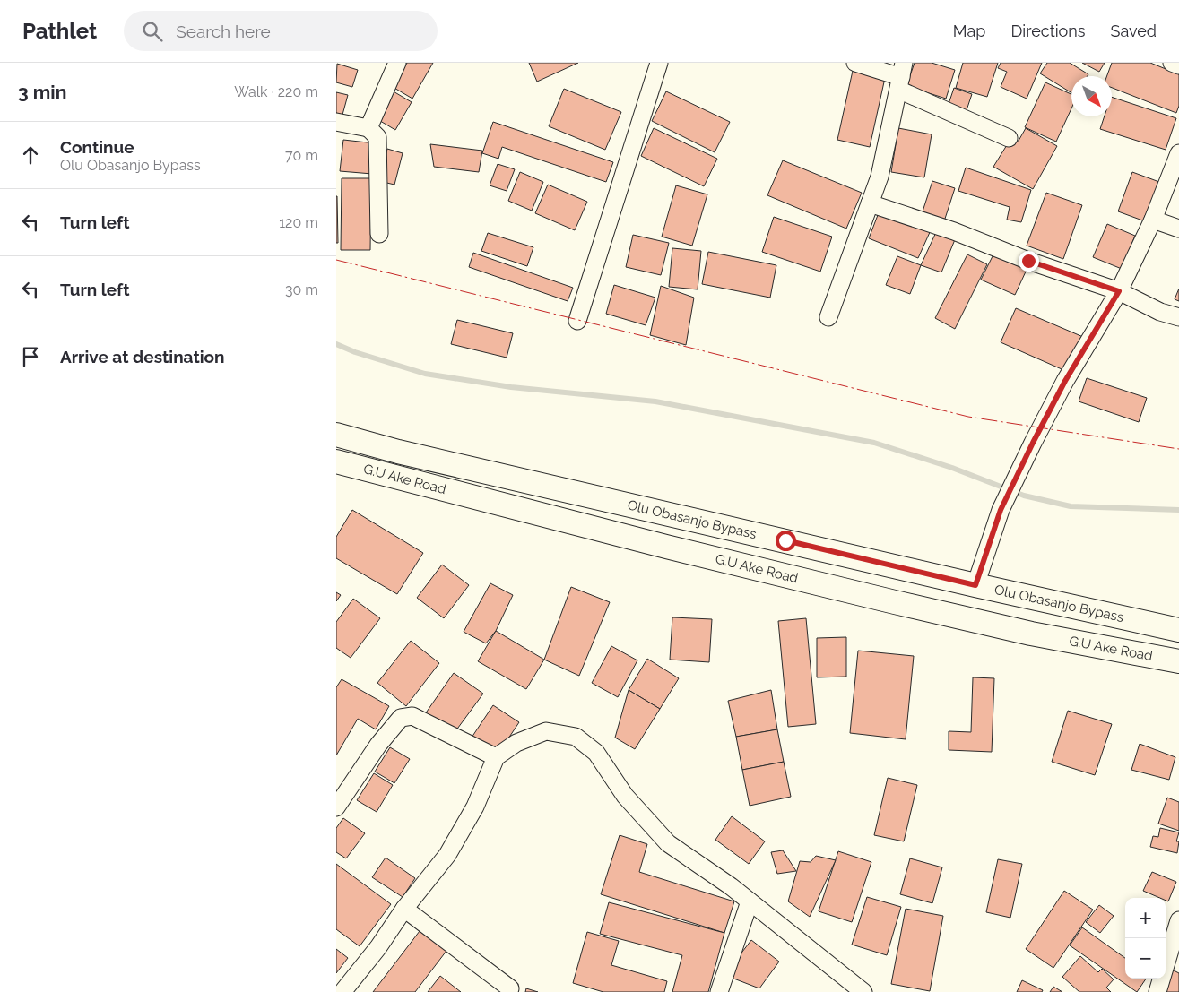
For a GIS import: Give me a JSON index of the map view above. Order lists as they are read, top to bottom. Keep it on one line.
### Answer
{"streets":{"main road":["G.U Ake Road","Olu Obasanjo Bypass"]},"north":"bottom right","page":{"header":"Pathlet","search":"Search here","nav":["Map","Directions","Saved"],"heading":["3 min","Walk · 220 m"],"list":[["Continue","Olu Obasanjo Bypass","70 m"],["Turn left","120 m"],["Turn left","30 m"],"Arrive at destination"],"map_buttons":["+","−"]}}
